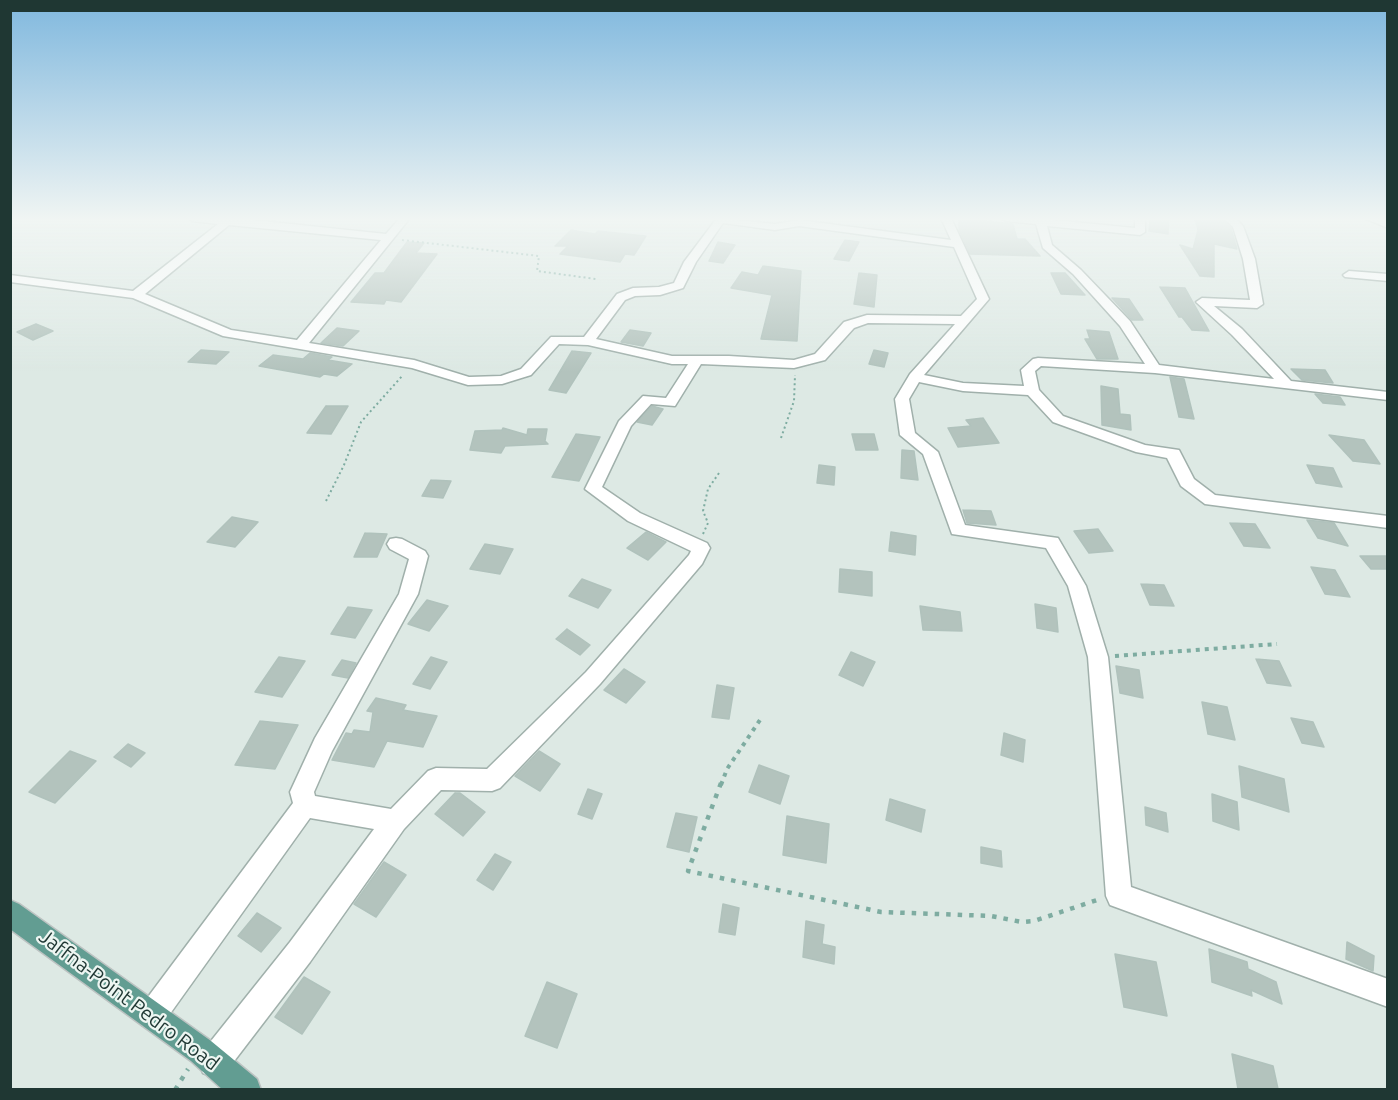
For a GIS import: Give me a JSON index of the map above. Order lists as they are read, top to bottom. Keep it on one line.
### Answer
{"streets":{"main road":["Jaffna-Point Pedro Road"]}}
